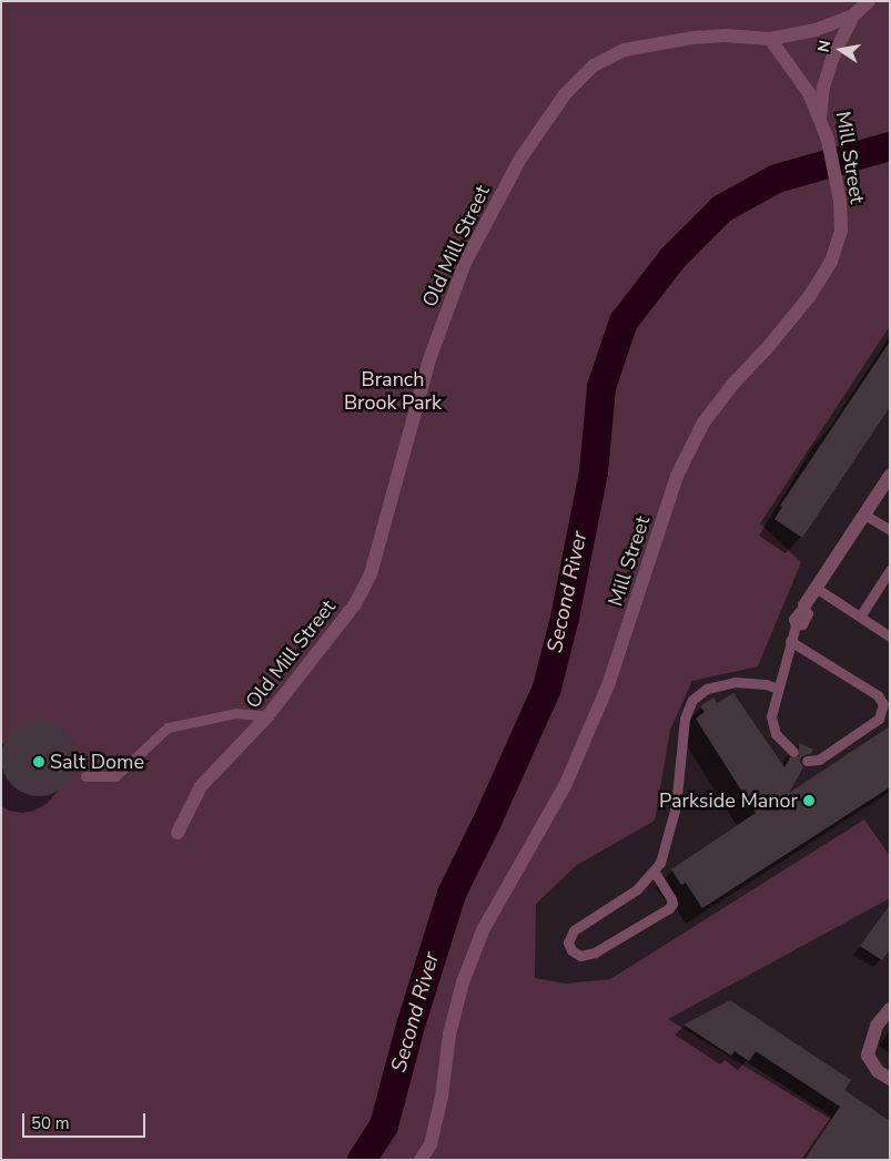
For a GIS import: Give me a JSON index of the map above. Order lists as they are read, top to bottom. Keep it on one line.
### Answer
{"streets":{"street":["Mill Street","Old Mill Street"]},"crossings":[["Mill Street","Old Mill Street"]],"water":["Second River"],"parks":["Branch Brook Park"],"places":["Salt Dome","Parkside Manor"],"scale_bar":"50 m","north":"left"}
